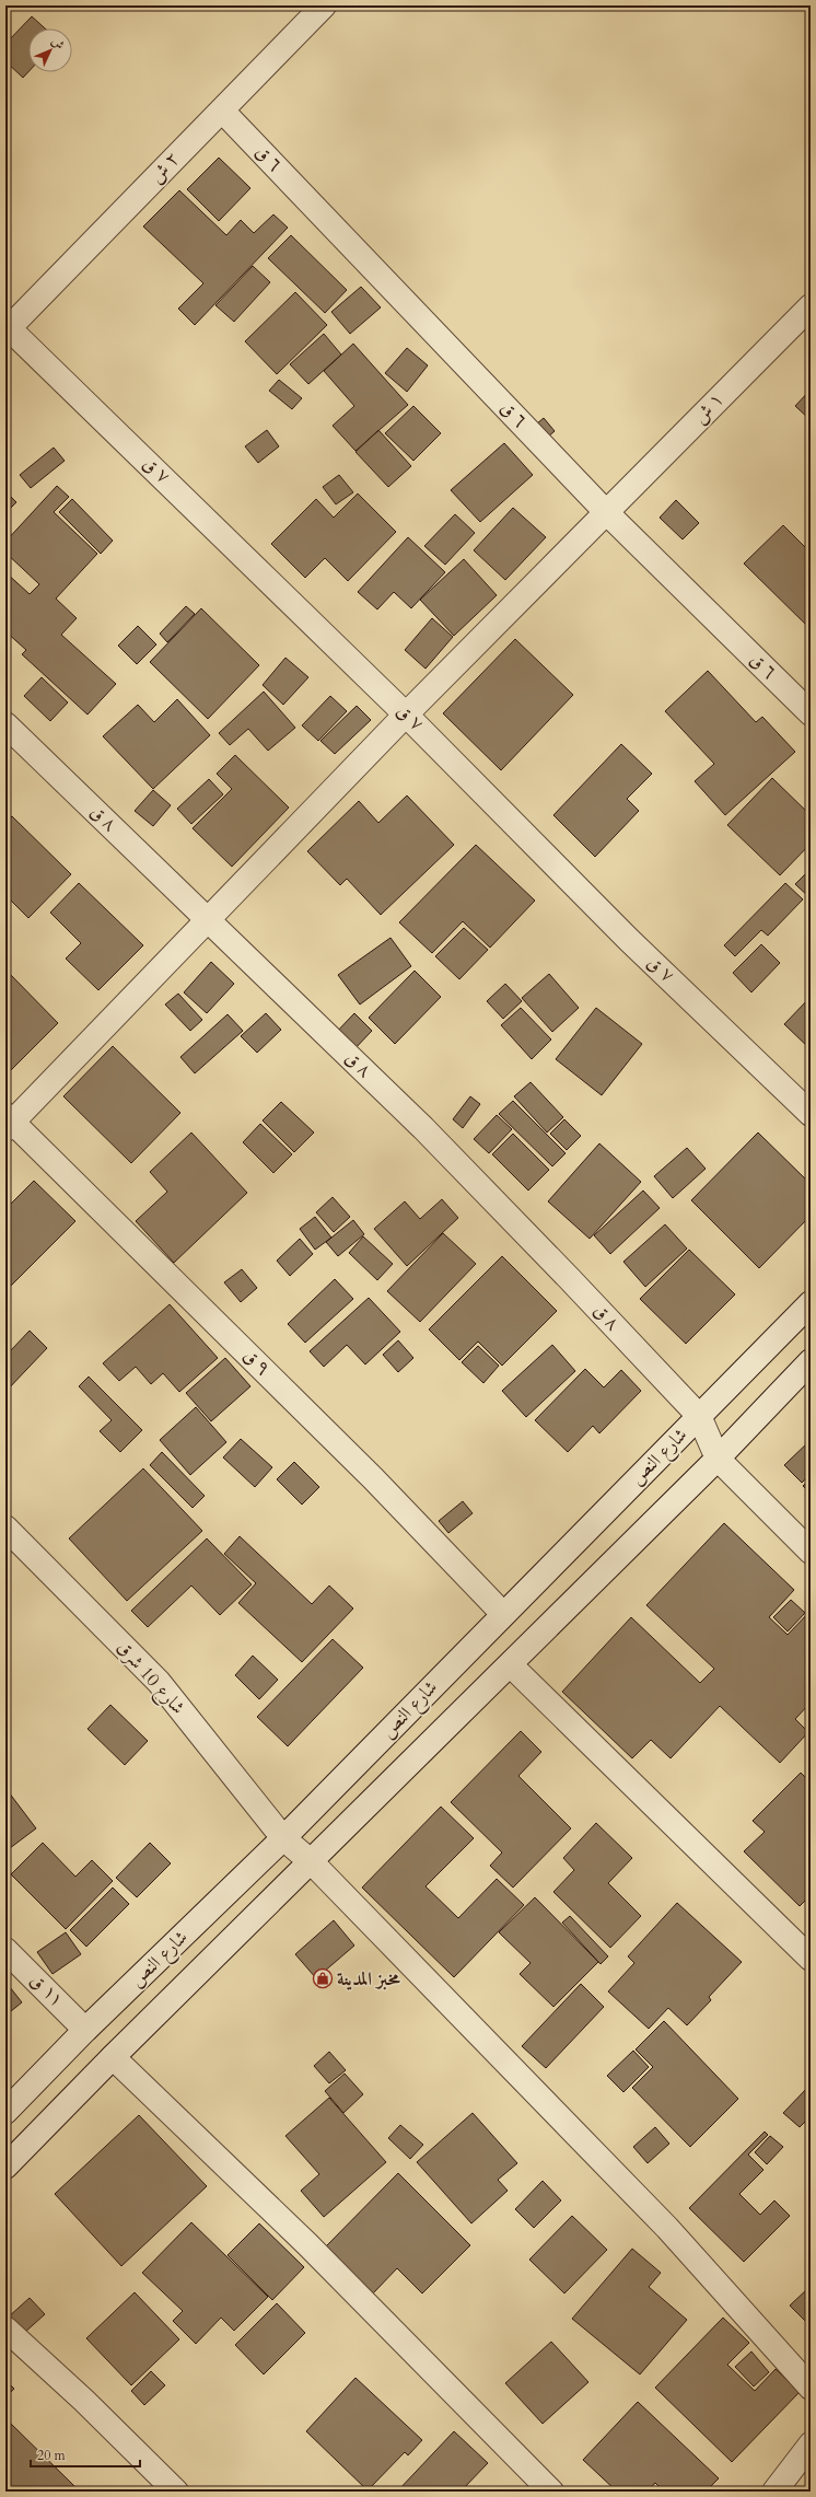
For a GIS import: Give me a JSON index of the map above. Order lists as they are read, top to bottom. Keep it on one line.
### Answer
{"streets":{"street":["٦ ق","٢ ش","١ ش","٧ ق","٨ ق","٩ ق","شارع النص","شارع 10 شرق","١١ ق"]},"crossings":[["٦ ق","٢ ش"],["٦ ق","١ ش"],["٢ ش","٧ ق"],["١ ش","٧ ق"],["١ ش","٨ ق"],["١ ش","٩ ق"],["٨ ق","شارع النص"],["٩ ق","شارع النص"],["شارع النص","شارع 10 شرق"],["شارع النص","١١ ق"]],"places":{"shop":["مخبز المدينة"]},"scale_bar":"20 m","north":"top right"}
